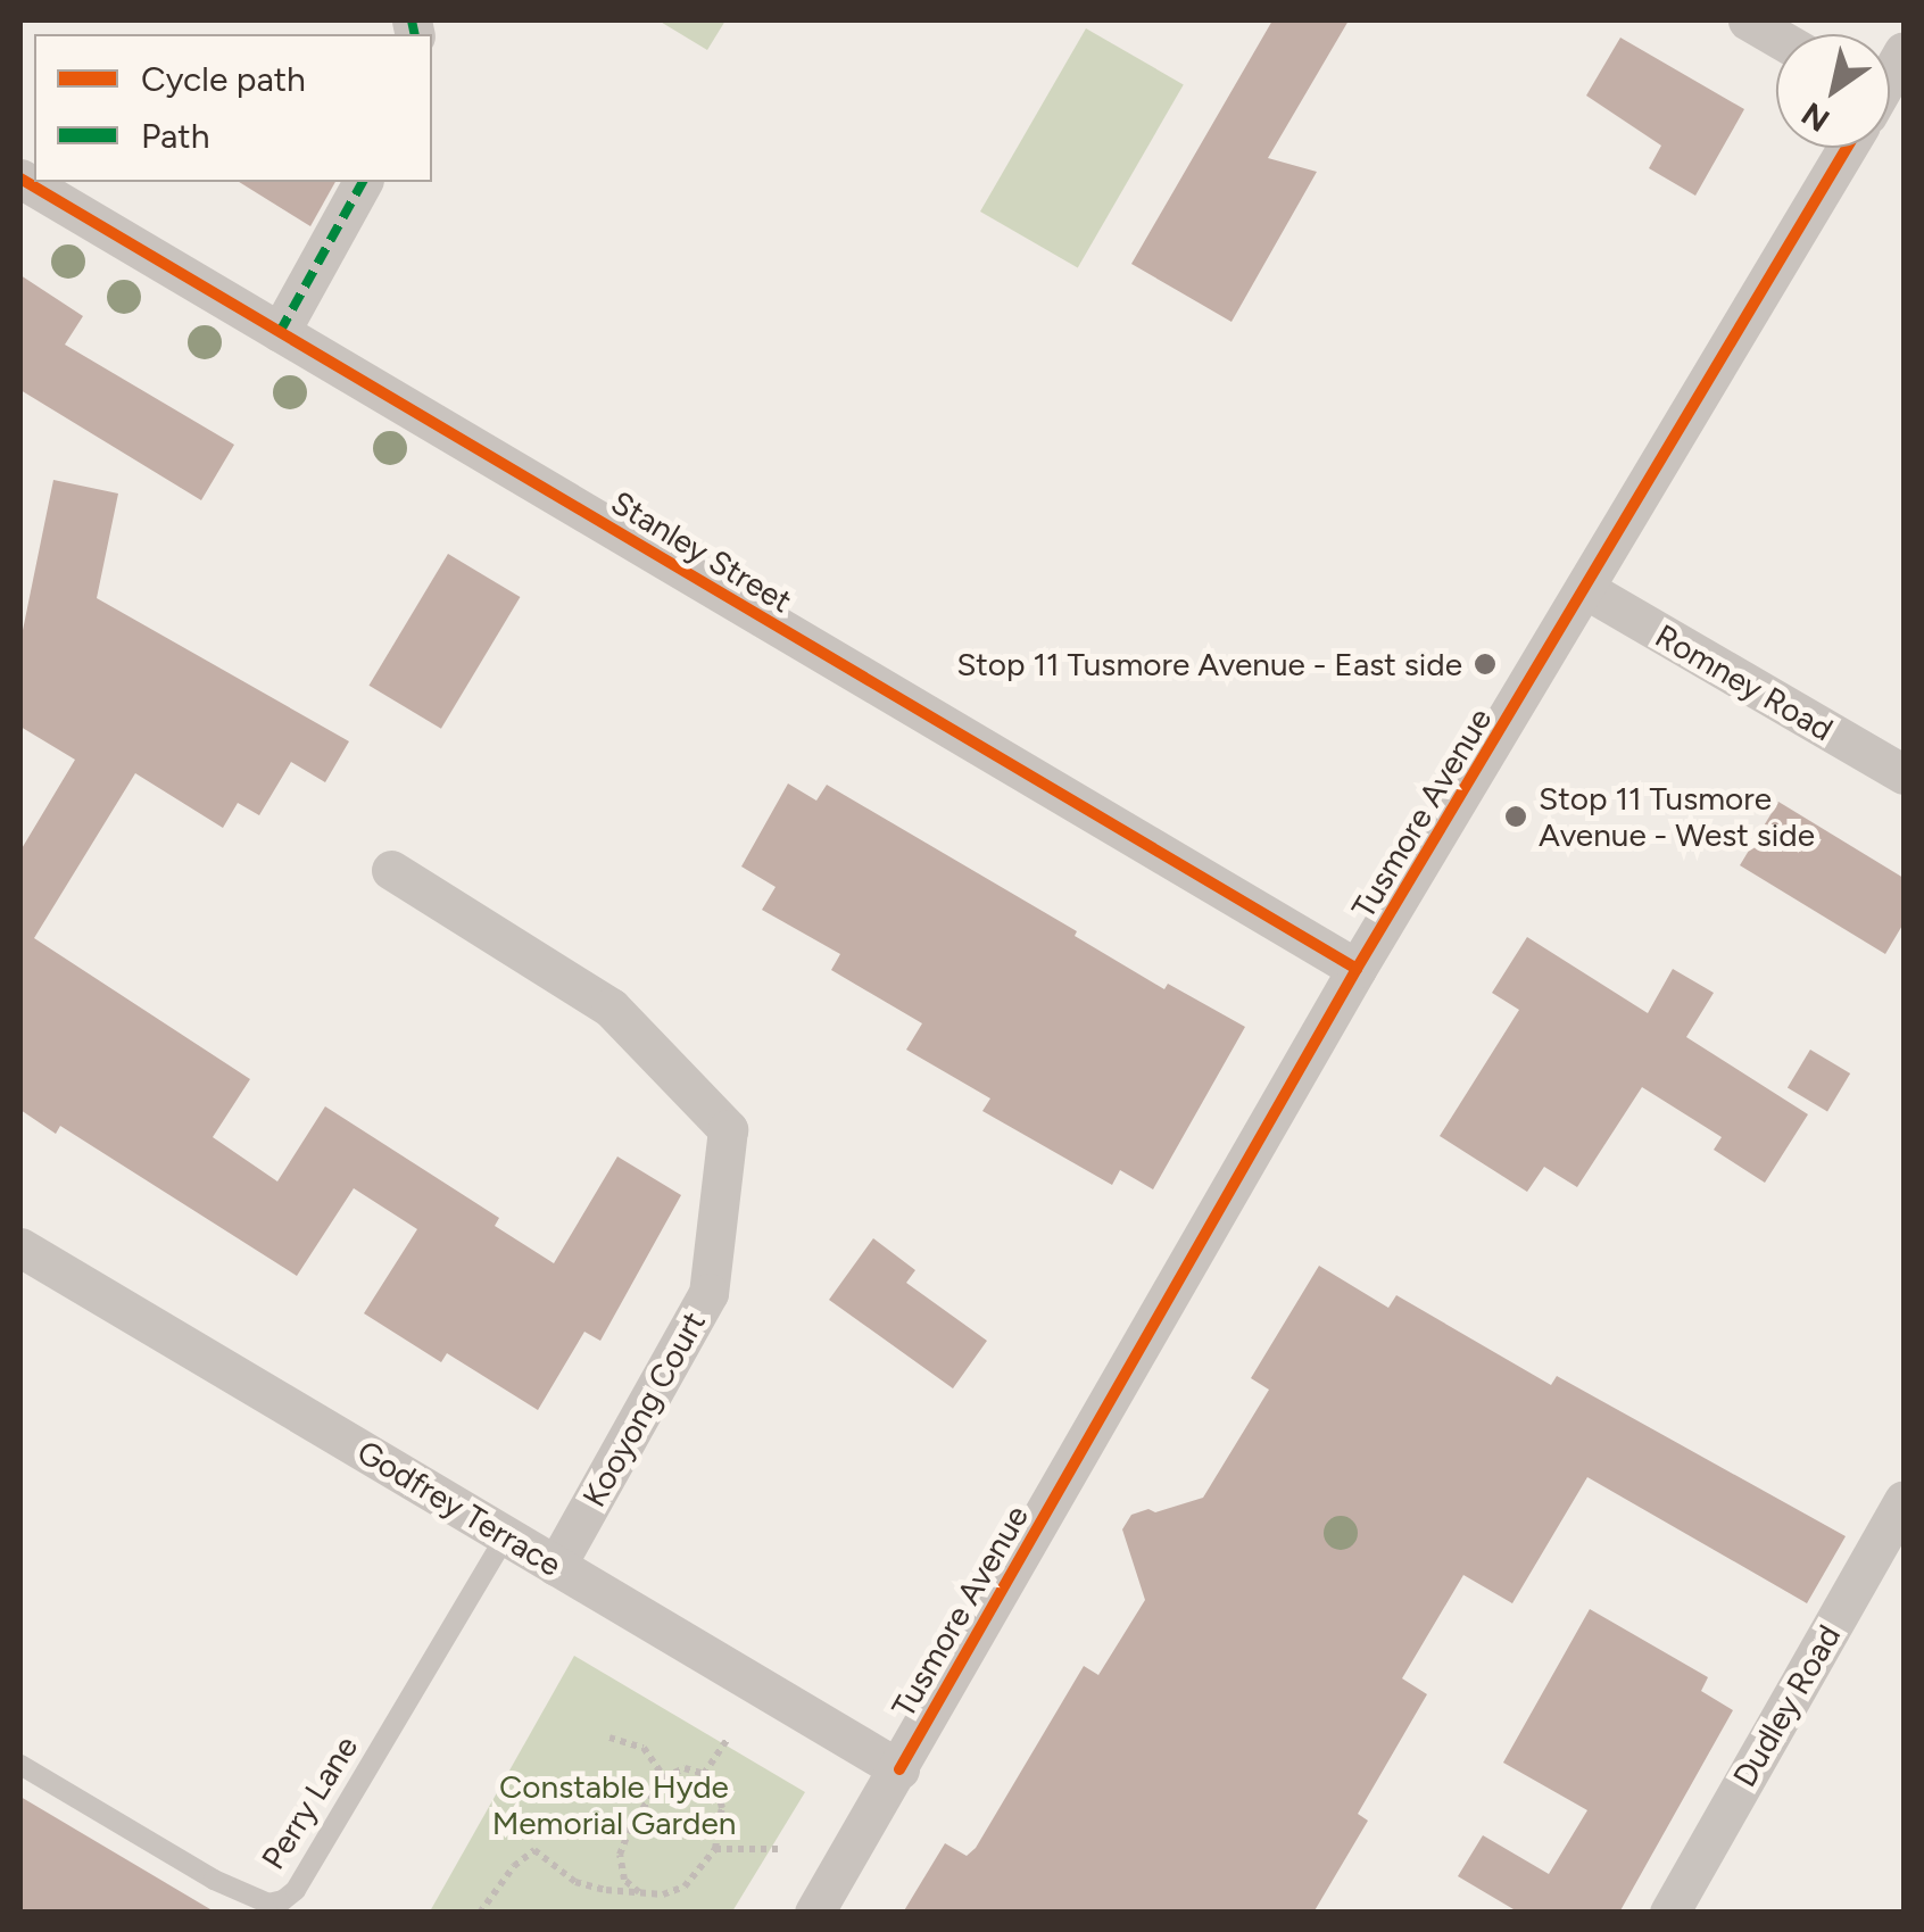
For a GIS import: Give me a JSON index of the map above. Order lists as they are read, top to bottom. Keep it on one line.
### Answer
{"streets":{"street":["Stanley Street","Romney Road","Tusmore Avenue","Kooyong Court","Godfrey Terrace","Dudley Road"],"lane":["Perry Lane"]},"crossings":[["Stanley Street","Tusmore Avenue"],["Romney Road","Tusmore Avenue"],["Tusmore Avenue","Godfrey Terrace"],["Kooyong Court","Godfrey Terrace"],["Godfrey Terrace","Perry Lane"]],"parks":["Constable Hyde Memorial Garden"],"places":["Stop 11 Tusmore Avenue - East side","Stop 11 Tusmore Avenue - West side"],"legend":["Cycle path","Path"],"north":"bottom left"}
